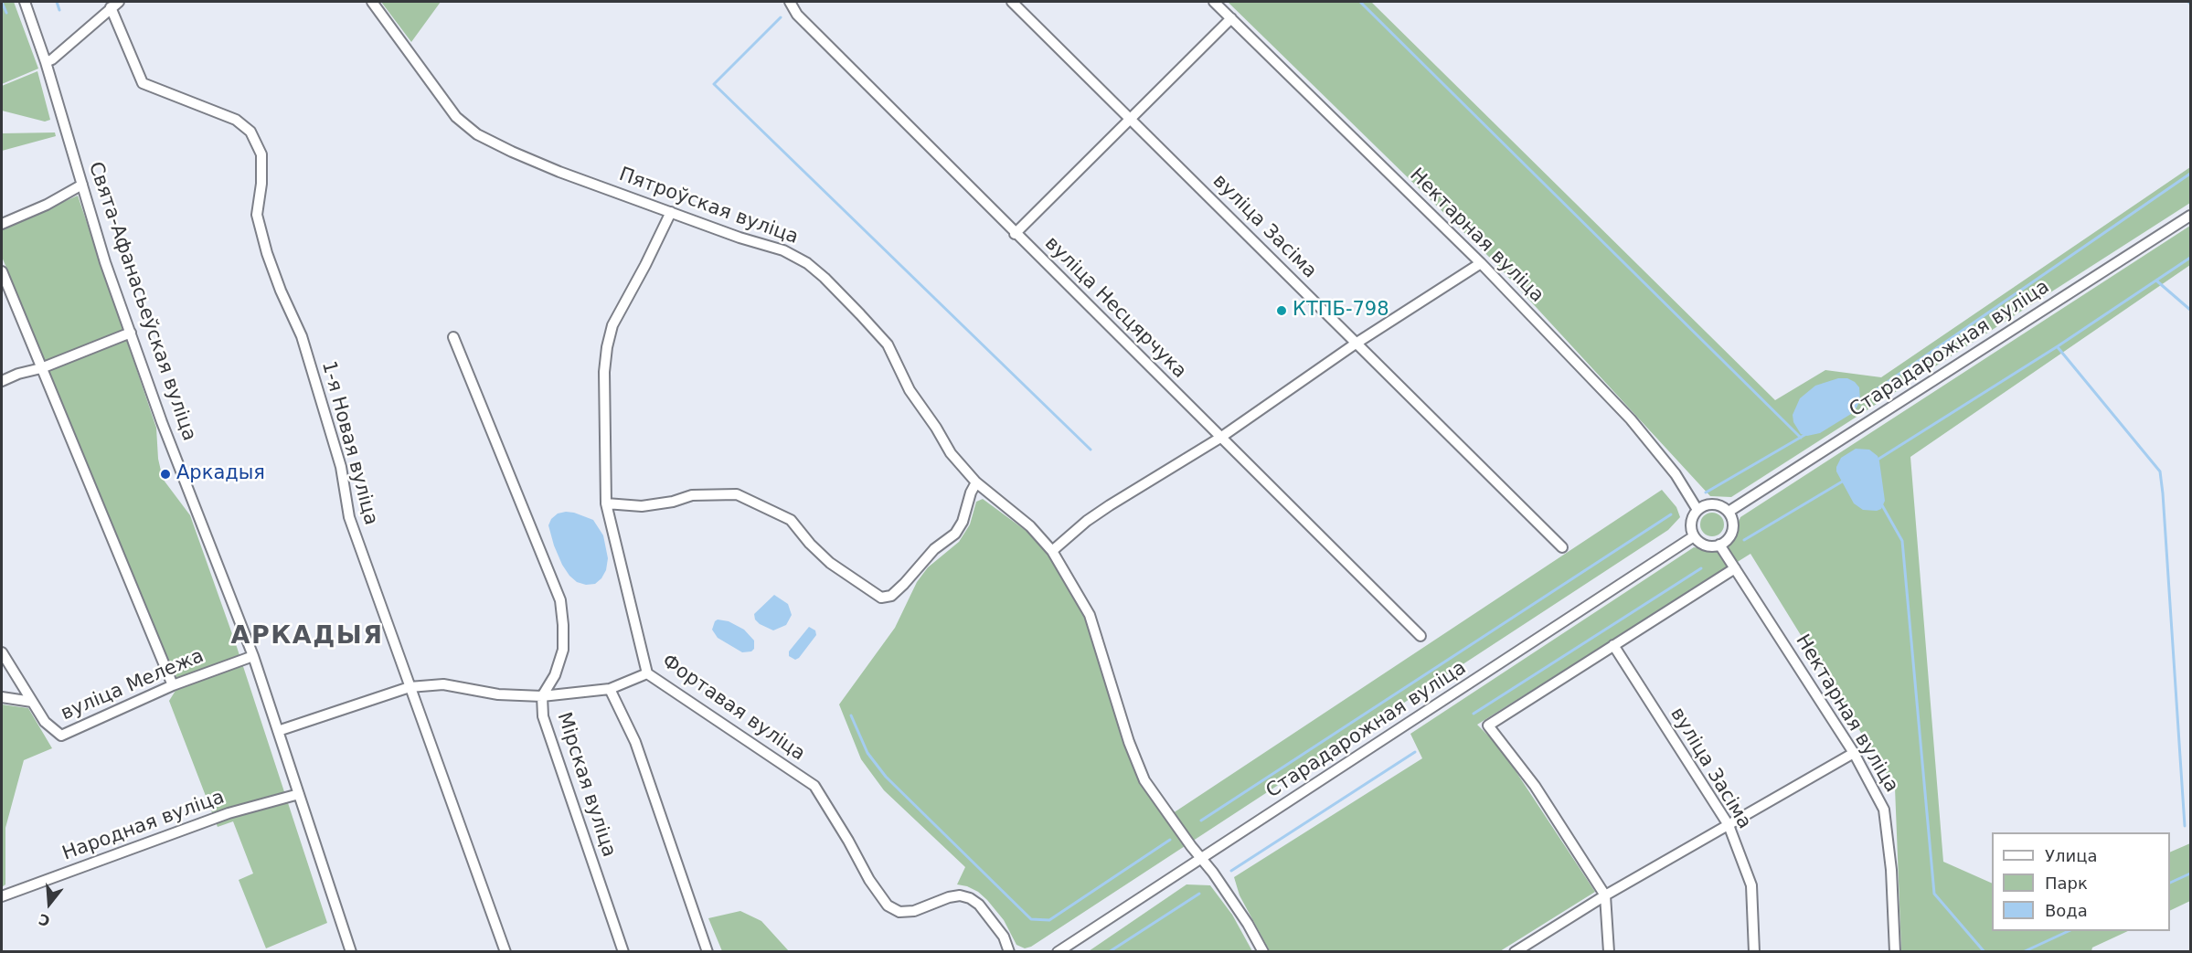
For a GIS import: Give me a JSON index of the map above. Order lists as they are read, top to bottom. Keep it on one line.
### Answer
{"streets":{"street":["Пятроўская вуліца","вуліца Засіма","Нектарная вуліца","Свята-Афанасьеўская вуліца","вуліца Несцярчука","Старадарожная вуліца","1-я Новая вуліца","вуліца Мележа","Фортавая вуліца","Мірская вуліца","Народная вуліца"]},"crossings":[["Пятроўская вуліца","Старадарожная вуліца"],["Пятроўская вуліца","Фортавая вуліца"],["Нектарная вуліца","Старадарожная вуліца"],["Свята-Афанасьеўская вуліца","вуліца Мележа"],["Свята-Афанасьеўская вуліца","Народная вуліца"]],"districts":["АРКАДЫЯ"],"places":["КТПБ-798","Аркадыя"],"legend":["Улица","Парк","Вода"],"north":"bottom"}
